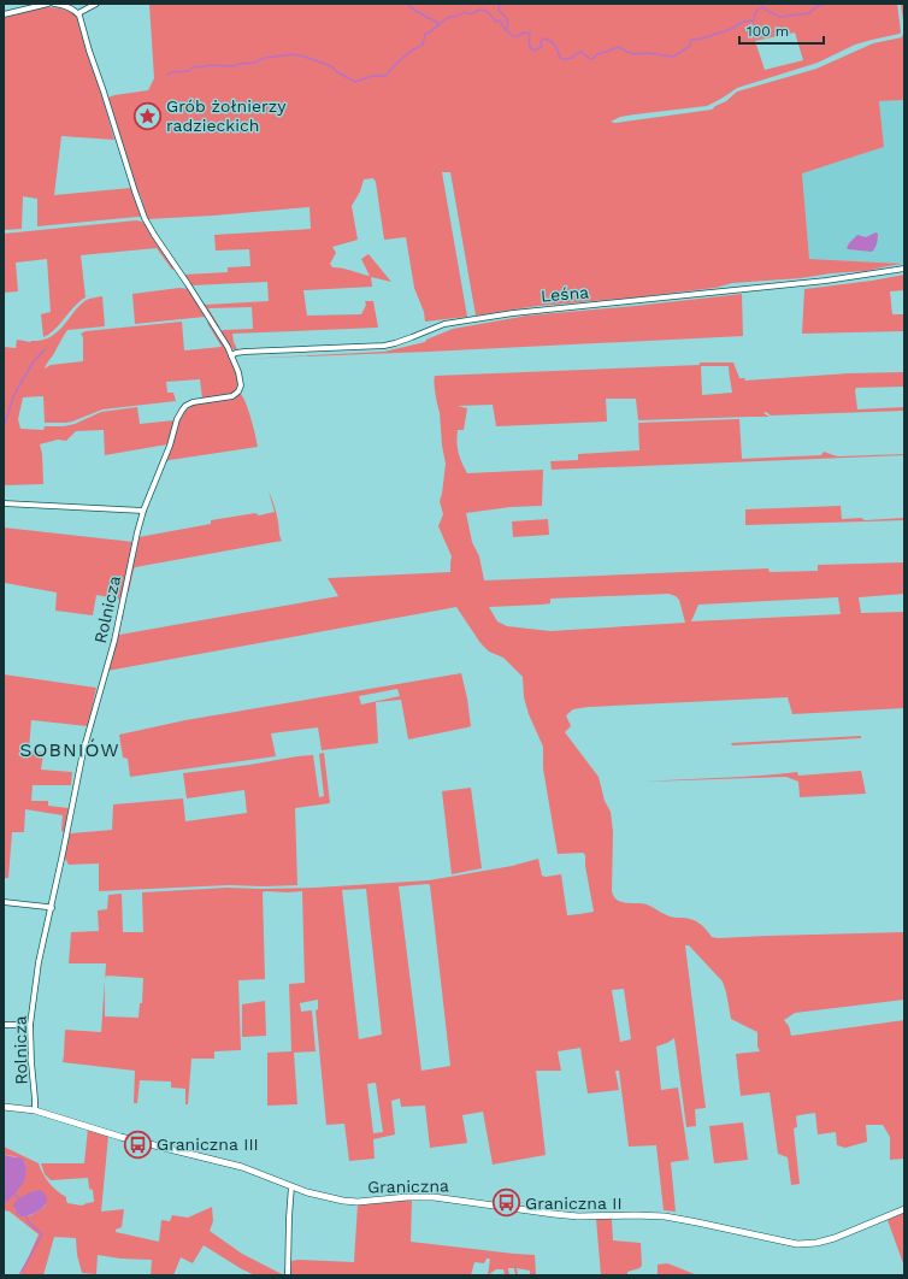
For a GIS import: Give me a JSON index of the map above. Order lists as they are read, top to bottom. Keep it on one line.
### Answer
{"streets":{"street":["Leśna","Rolnicza","Graniczna"]},"crossings":[["Leśna","Rolnicza"],["Rolnicza","Graniczna"]],"districts":["SOBNIÓW"],"places":{"place":["Grób żołnierzy radzieckich"],"bus stop":["Graniczna III","Graniczna II"]},"scale_bar":"100 m"}
